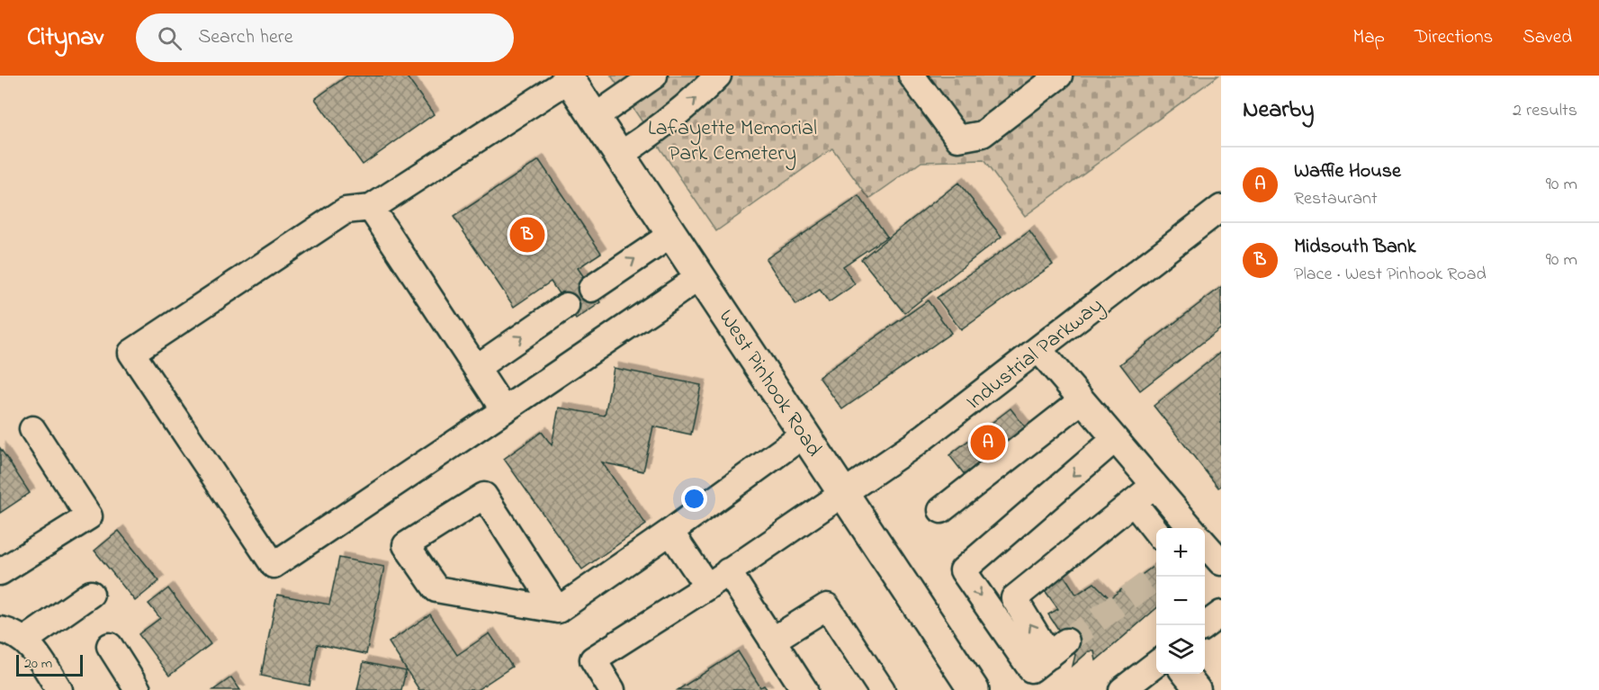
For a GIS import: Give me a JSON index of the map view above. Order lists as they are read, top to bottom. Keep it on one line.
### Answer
{"streets":{"main road":["West Pinhook Road"],"street":["Industrial Parkway"]},"crossings":[["Industrial Parkway","West Pinhook Road"]],"parks":["Lafayette Memorial Park Cemetery"],"scale_bar":"20 m","page":{"header":"Citynav","search":"Search here","nav":["Map","Directions","Saved"],"heading":["Nearby","2 results"],"list":[{"mark":"A","name":"Waffle House","note":"Restaurant","value":"90 m"},{"mark":"B","name":"Midsouth Bank","note":"Place · West Pinhook Road","value":"90 m"}],"pins":["B","A"],"map_buttons":["+","−"],"scale":"20 m"}}
